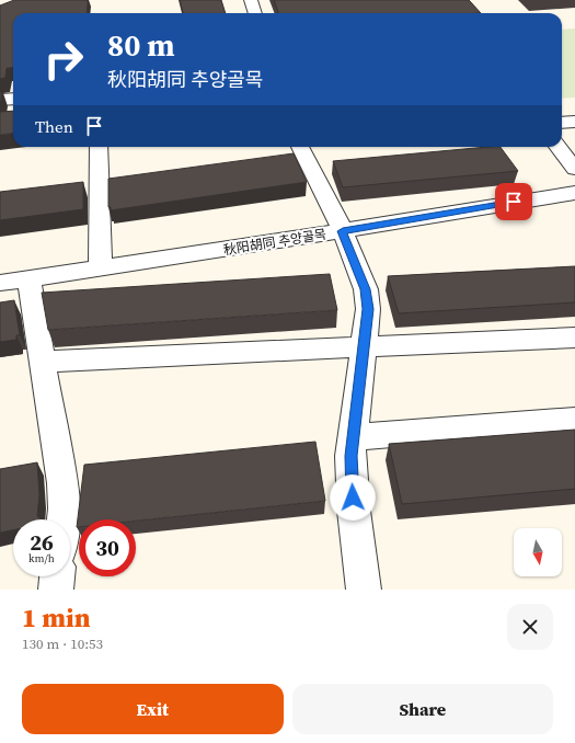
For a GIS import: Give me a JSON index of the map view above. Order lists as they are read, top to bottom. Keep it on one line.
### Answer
{"streets":{"street":["秋阳胡同 추양골목"]},"north":"bottom","page":{"turn":["80 m","秋阳胡同 추양골목"],"then":"Then","speed":"26 km/h","limit":"30","heading":["1 min","130 m · 10:53"],"buttons":["Exit","Share"]}}
